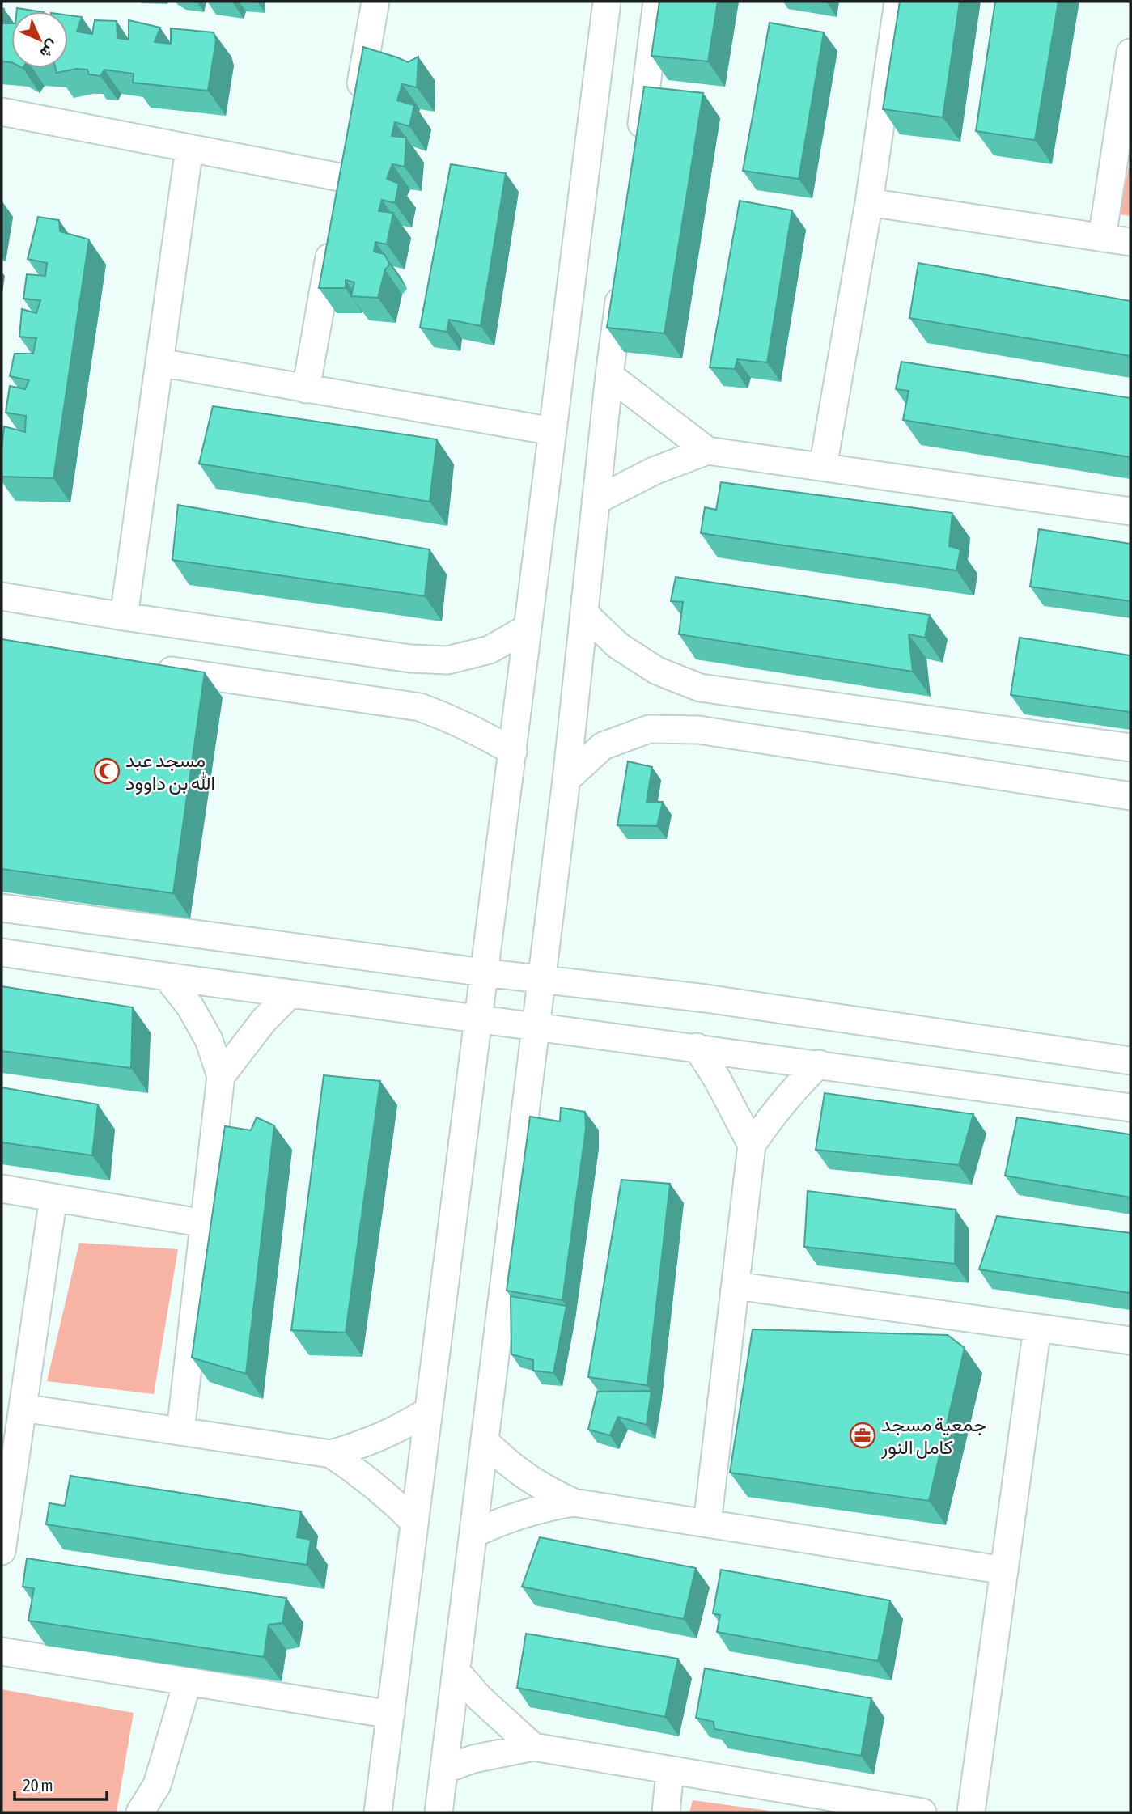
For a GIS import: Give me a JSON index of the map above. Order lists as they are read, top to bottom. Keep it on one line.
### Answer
{"places":{"mosque":["مسجد عبد الله بن داوود"],"office":["جمعية مسجد كامل النور"]},"scale_bar":"20 m","north":"bottom right"}
